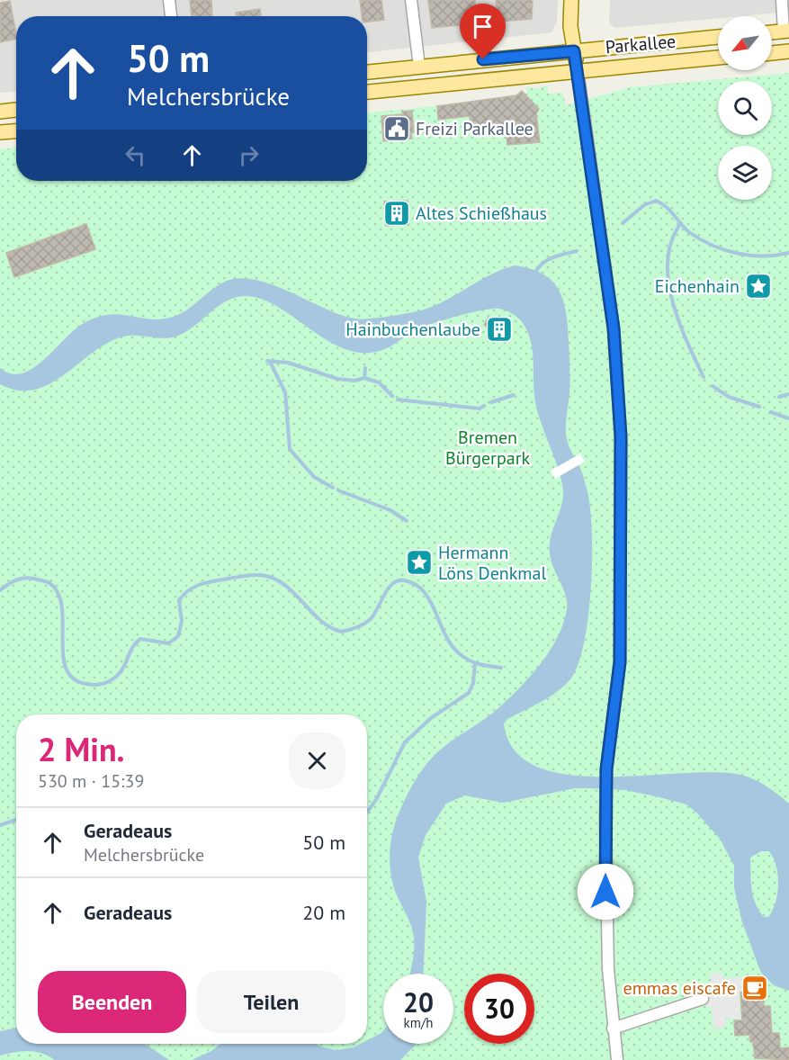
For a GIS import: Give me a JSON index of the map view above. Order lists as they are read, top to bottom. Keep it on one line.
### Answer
{"streets":{"main road":["Parkallee"]},"parks":["Bremen Bürgerpark"],"places":{"public building":["Freizi Parkallee"],"building":["Altes Schießhaus","Hainbuchenlaube"],"place":["Eichenhain","Hermann Löns Denkmal"],"cafe":["emmas eiscafe"]},"north":"bottom left","page":{"turn":["50 m","Melchersbrücke"],"heading":["2 Min.","530 m · 15:39"],"list":[{"name":"Geradeaus","note":"Melchersbrücke","value":"50 m"},{"name":"Geradeaus","value":"20 m"}],"buttons":["Beenden","Teilen"],"speed":"20 km/h","limit":"30"}}
